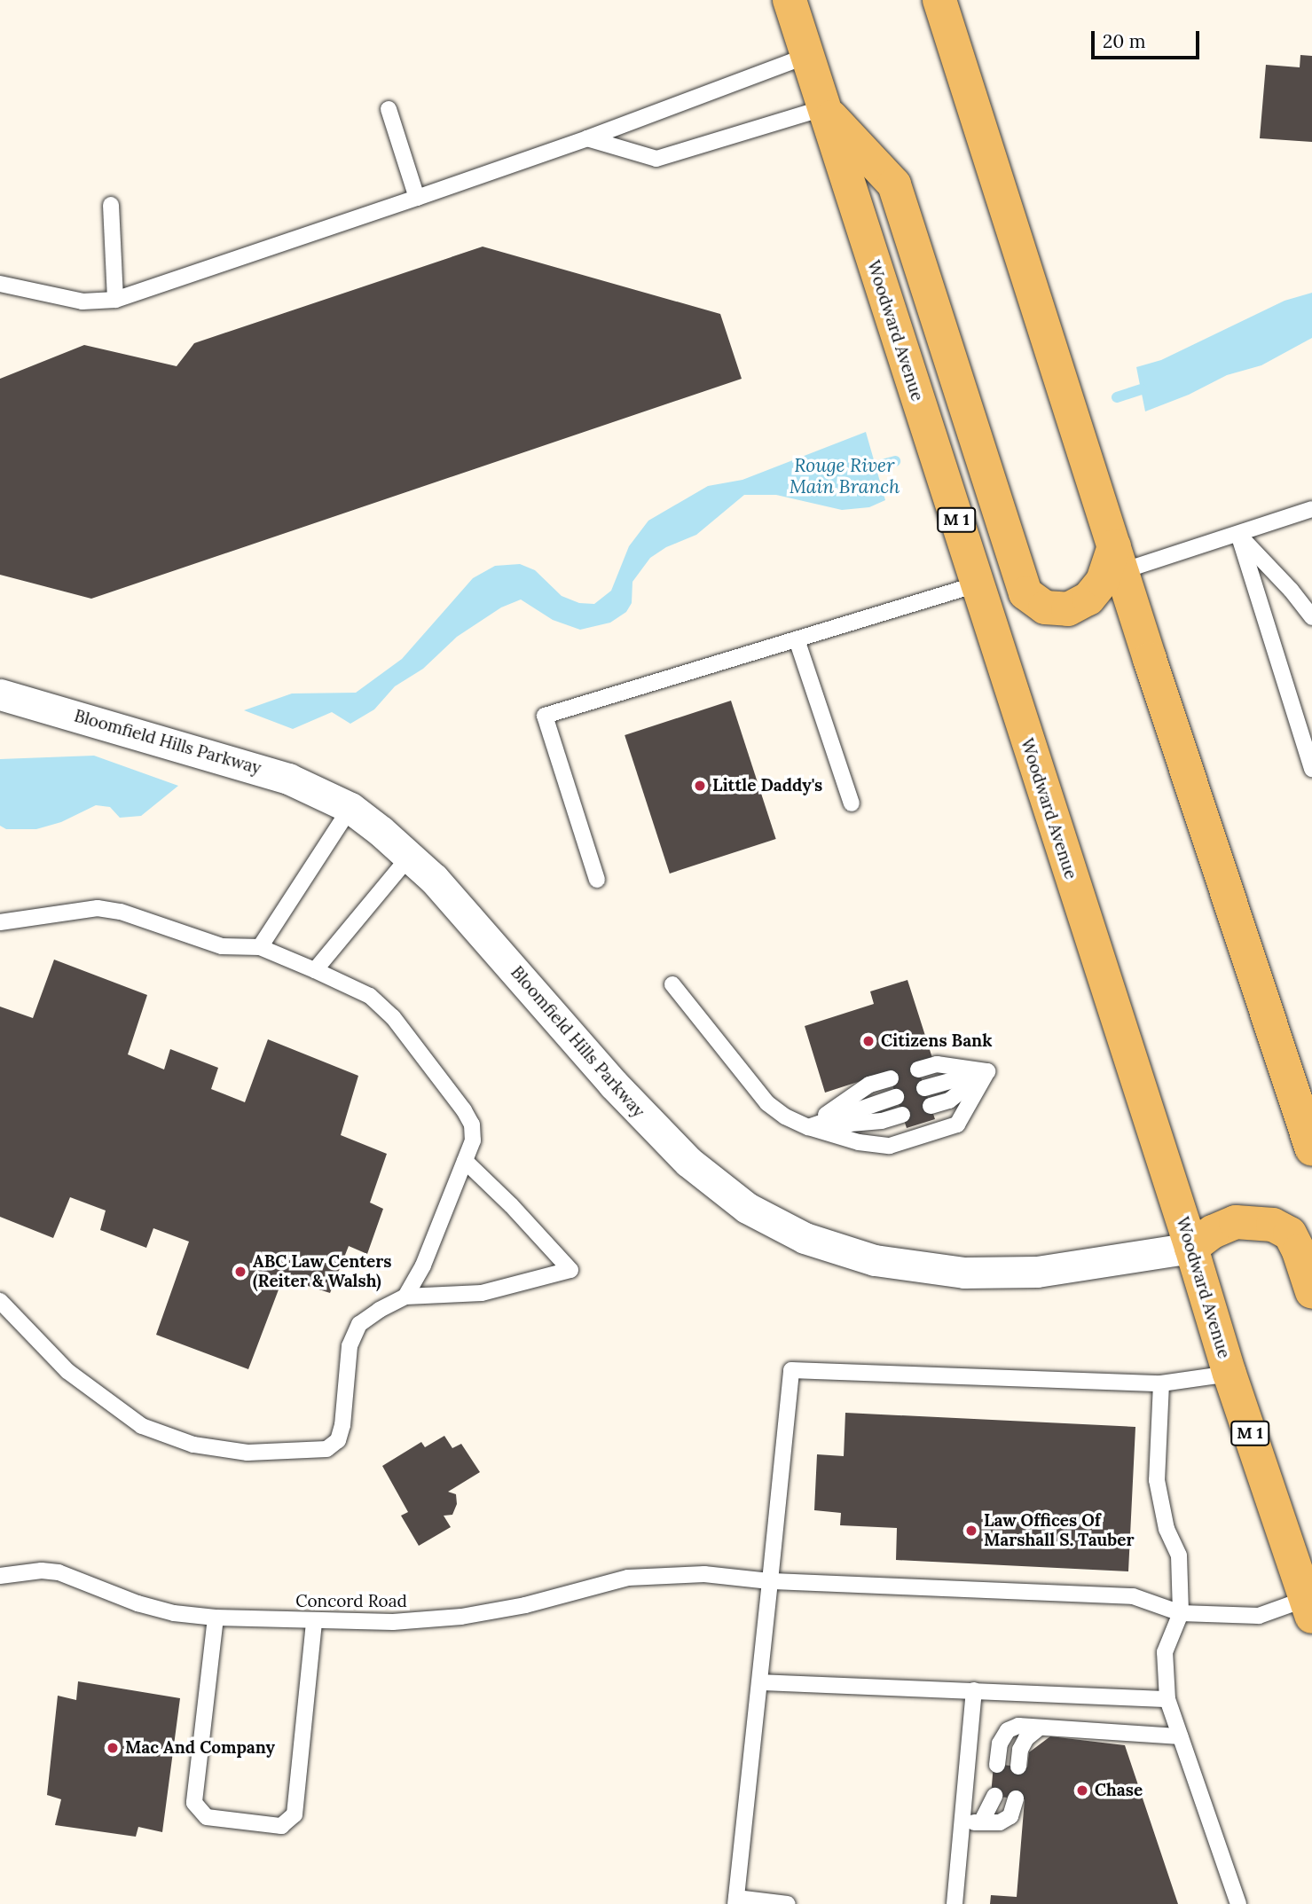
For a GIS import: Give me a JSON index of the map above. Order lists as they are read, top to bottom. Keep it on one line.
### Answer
{"streets":{"main road":["Woodward Avenue","M 1"],"street":["Bloomfield Hills Parkway"],"lane":["Concord Road"]},"crossings":[["Woodward Avenue","Bloomfield Hills Parkway"],["Woodward Avenue","Concord Road"]],"water":["Rouge River Main Branch"],"places":["Little Daddy's","Citizens Bank","ABC Law Centers (Reiter & Walsh)","Law Offices Of Marshall S. Tauber","Mac And Company","Chase"],"scale_bar":"20 m"}
